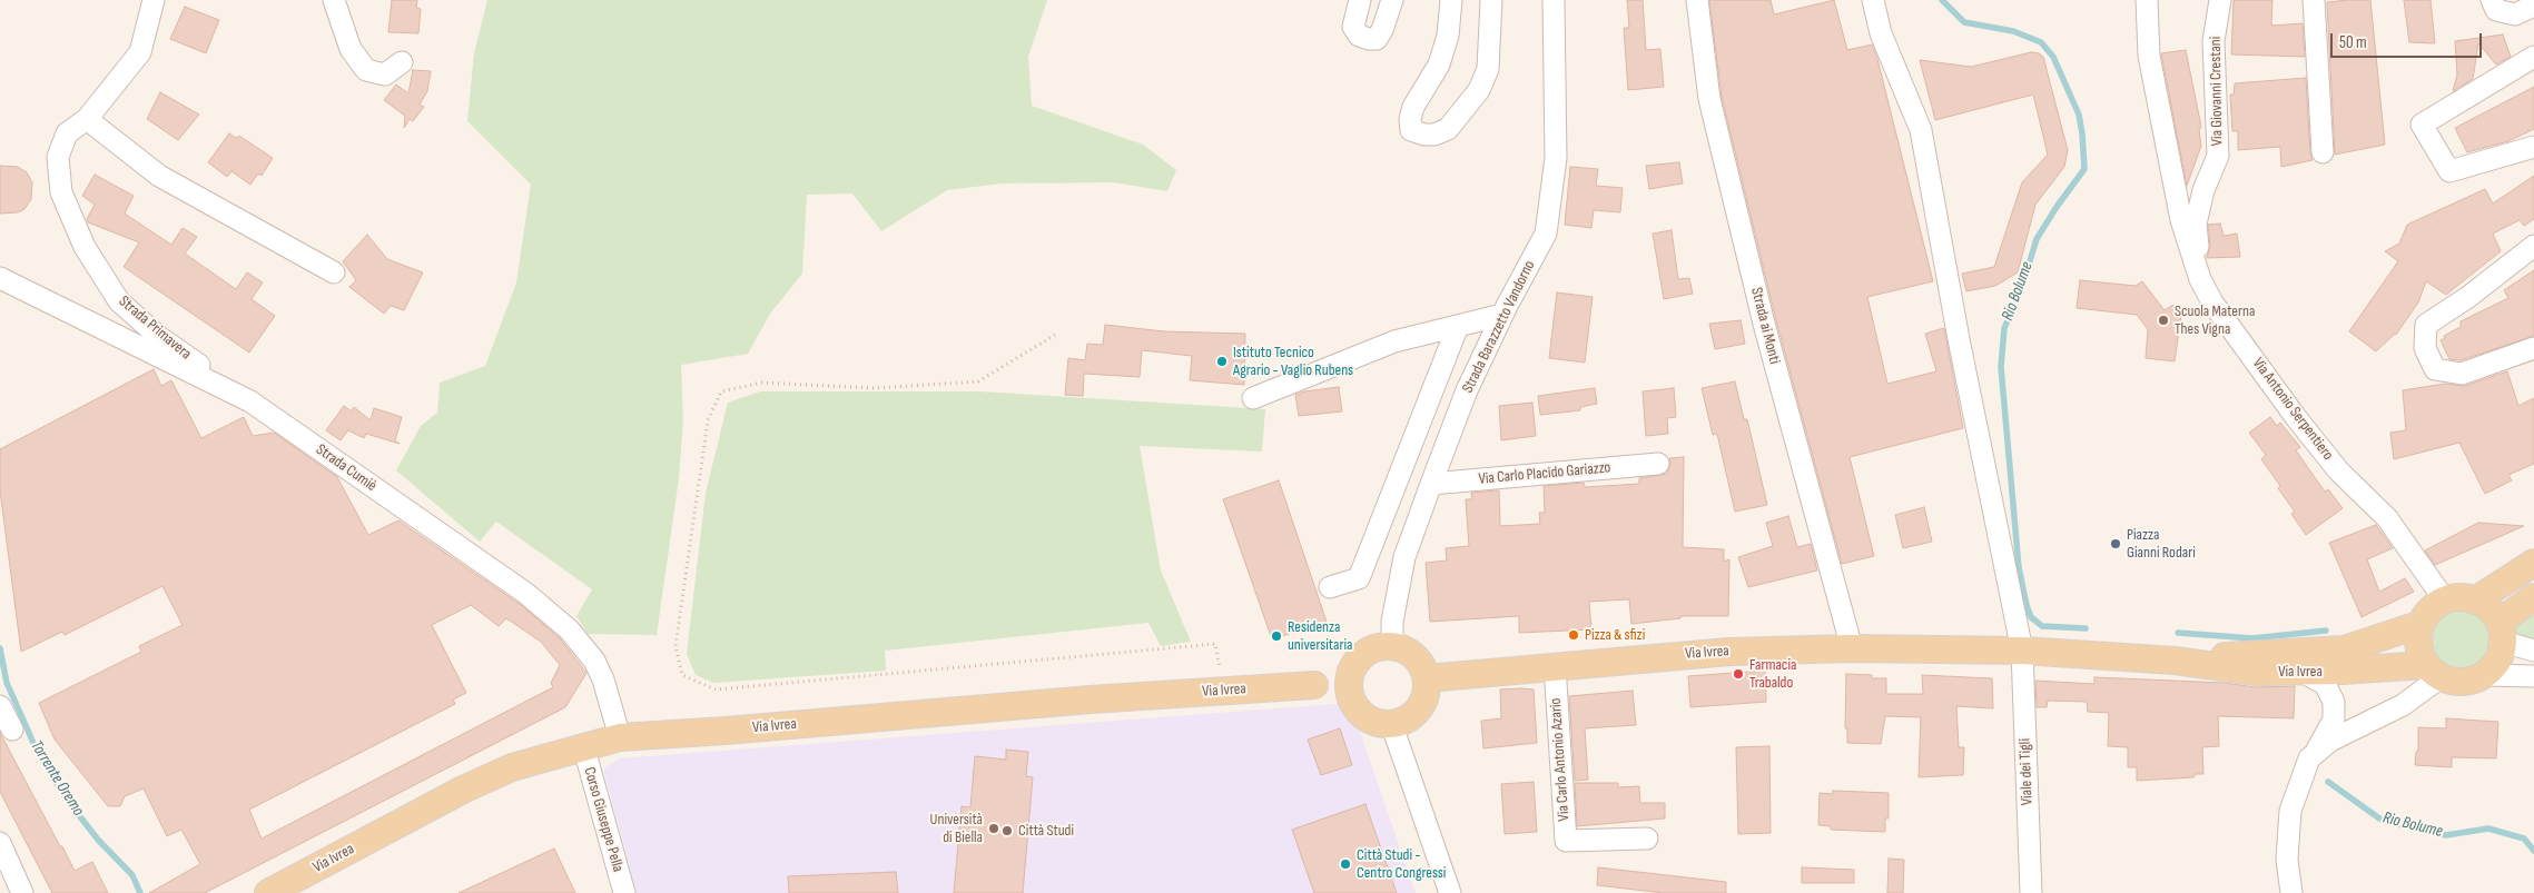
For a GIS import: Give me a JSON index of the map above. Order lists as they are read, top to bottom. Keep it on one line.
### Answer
{"streets":{"main road":["Via Ivrea"],"street":["Via Giovanni Crestani","Strada ai Monti","Strada Barazzetto Vandorno","Strada Primavera","Via Antonio Serpentiero","Strada Cumiè","Via Carlo Placido Gariazzo","Via Carlo Antonio Azario","Viale dei Tigli","Corso Giuseppe Pella"]},"crossings":[["Via Giovanni Crestani","Via Antonio Serpentiero"],["Strada ai Monti","Via Ivrea"],["Strada Barazzetto Vandorno","Via Carlo Placido Gariazzo"],["Strada Primavera","Strada Cumiè"],["Via Antonio Serpentiero","Via Ivrea"],["Strada Cumiè","Via Ivrea"],["Via Ivrea","Via Carlo Antonio Azario"],["Via Ivrea","Viale dei Tigli"],["Via Ivrea","Corso Giuseppe Pella"]],"water":["Rio Bolume","Torrente Oremo"],"places":["Scuola Materna Thes Vigna","Istituto Tecnico Agrario - Vaglio Rubens","Piazza Gianni Rodari","Pizza & sfizi","Residenza universitaria","Farmacia Trabaldo","Università di Biella","Città Studi","Città Studi - Centro Congressi"],"scale_bar":"50 m"}
